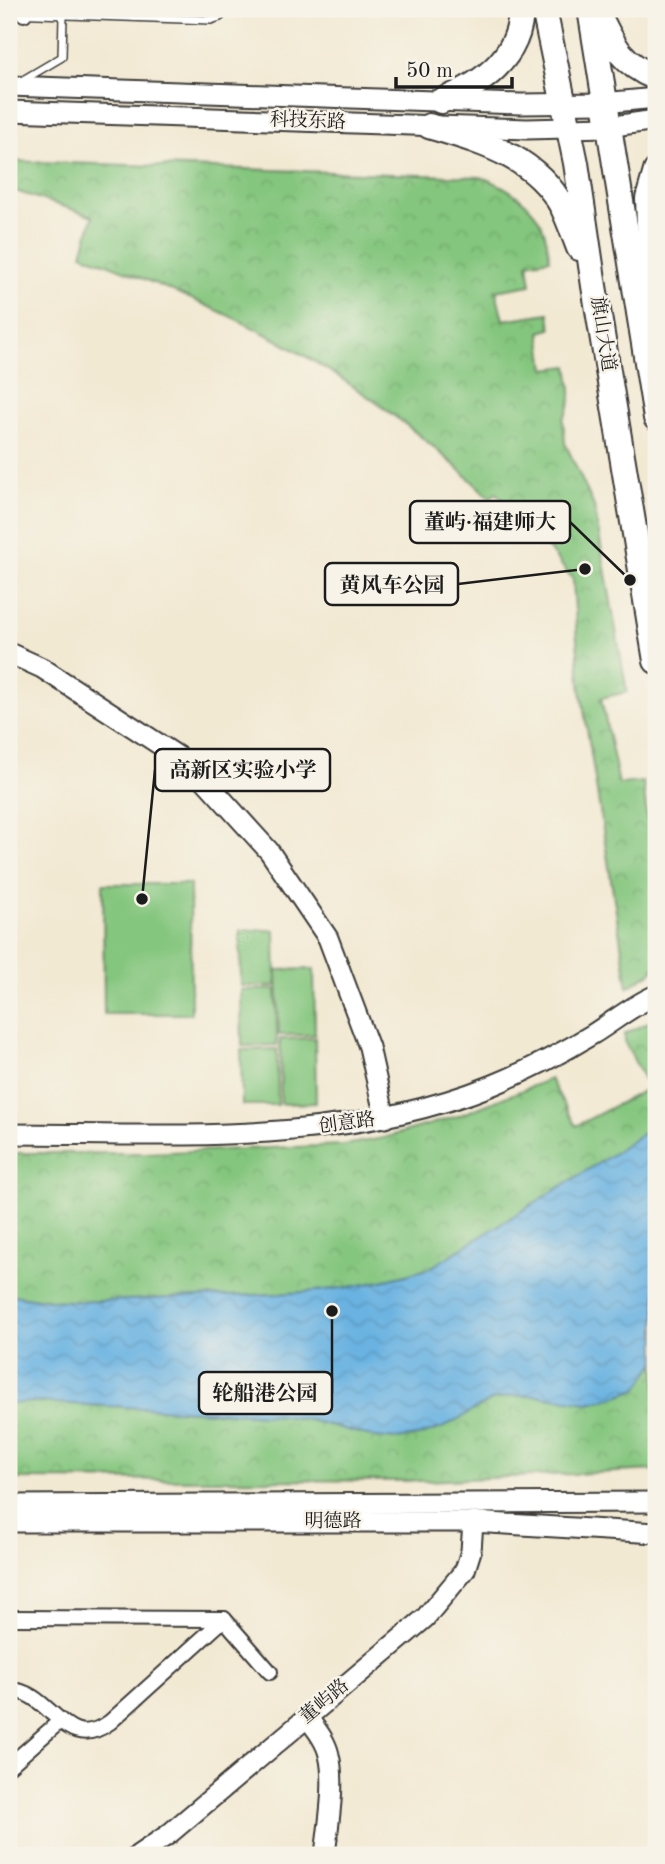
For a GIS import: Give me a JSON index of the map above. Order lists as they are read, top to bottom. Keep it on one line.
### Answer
{"streets":{"highway":["旗山大道"],"main road":["科技东路","创意路","明德路","董屿路"]},"crossings":[["科技东路","旗山大道"],["明德路","董屿路"]],"places":["黄风车公园","董屿·福建师大","高新区实验小学","轮船港公园"],"scale_bar":"50 m"}
